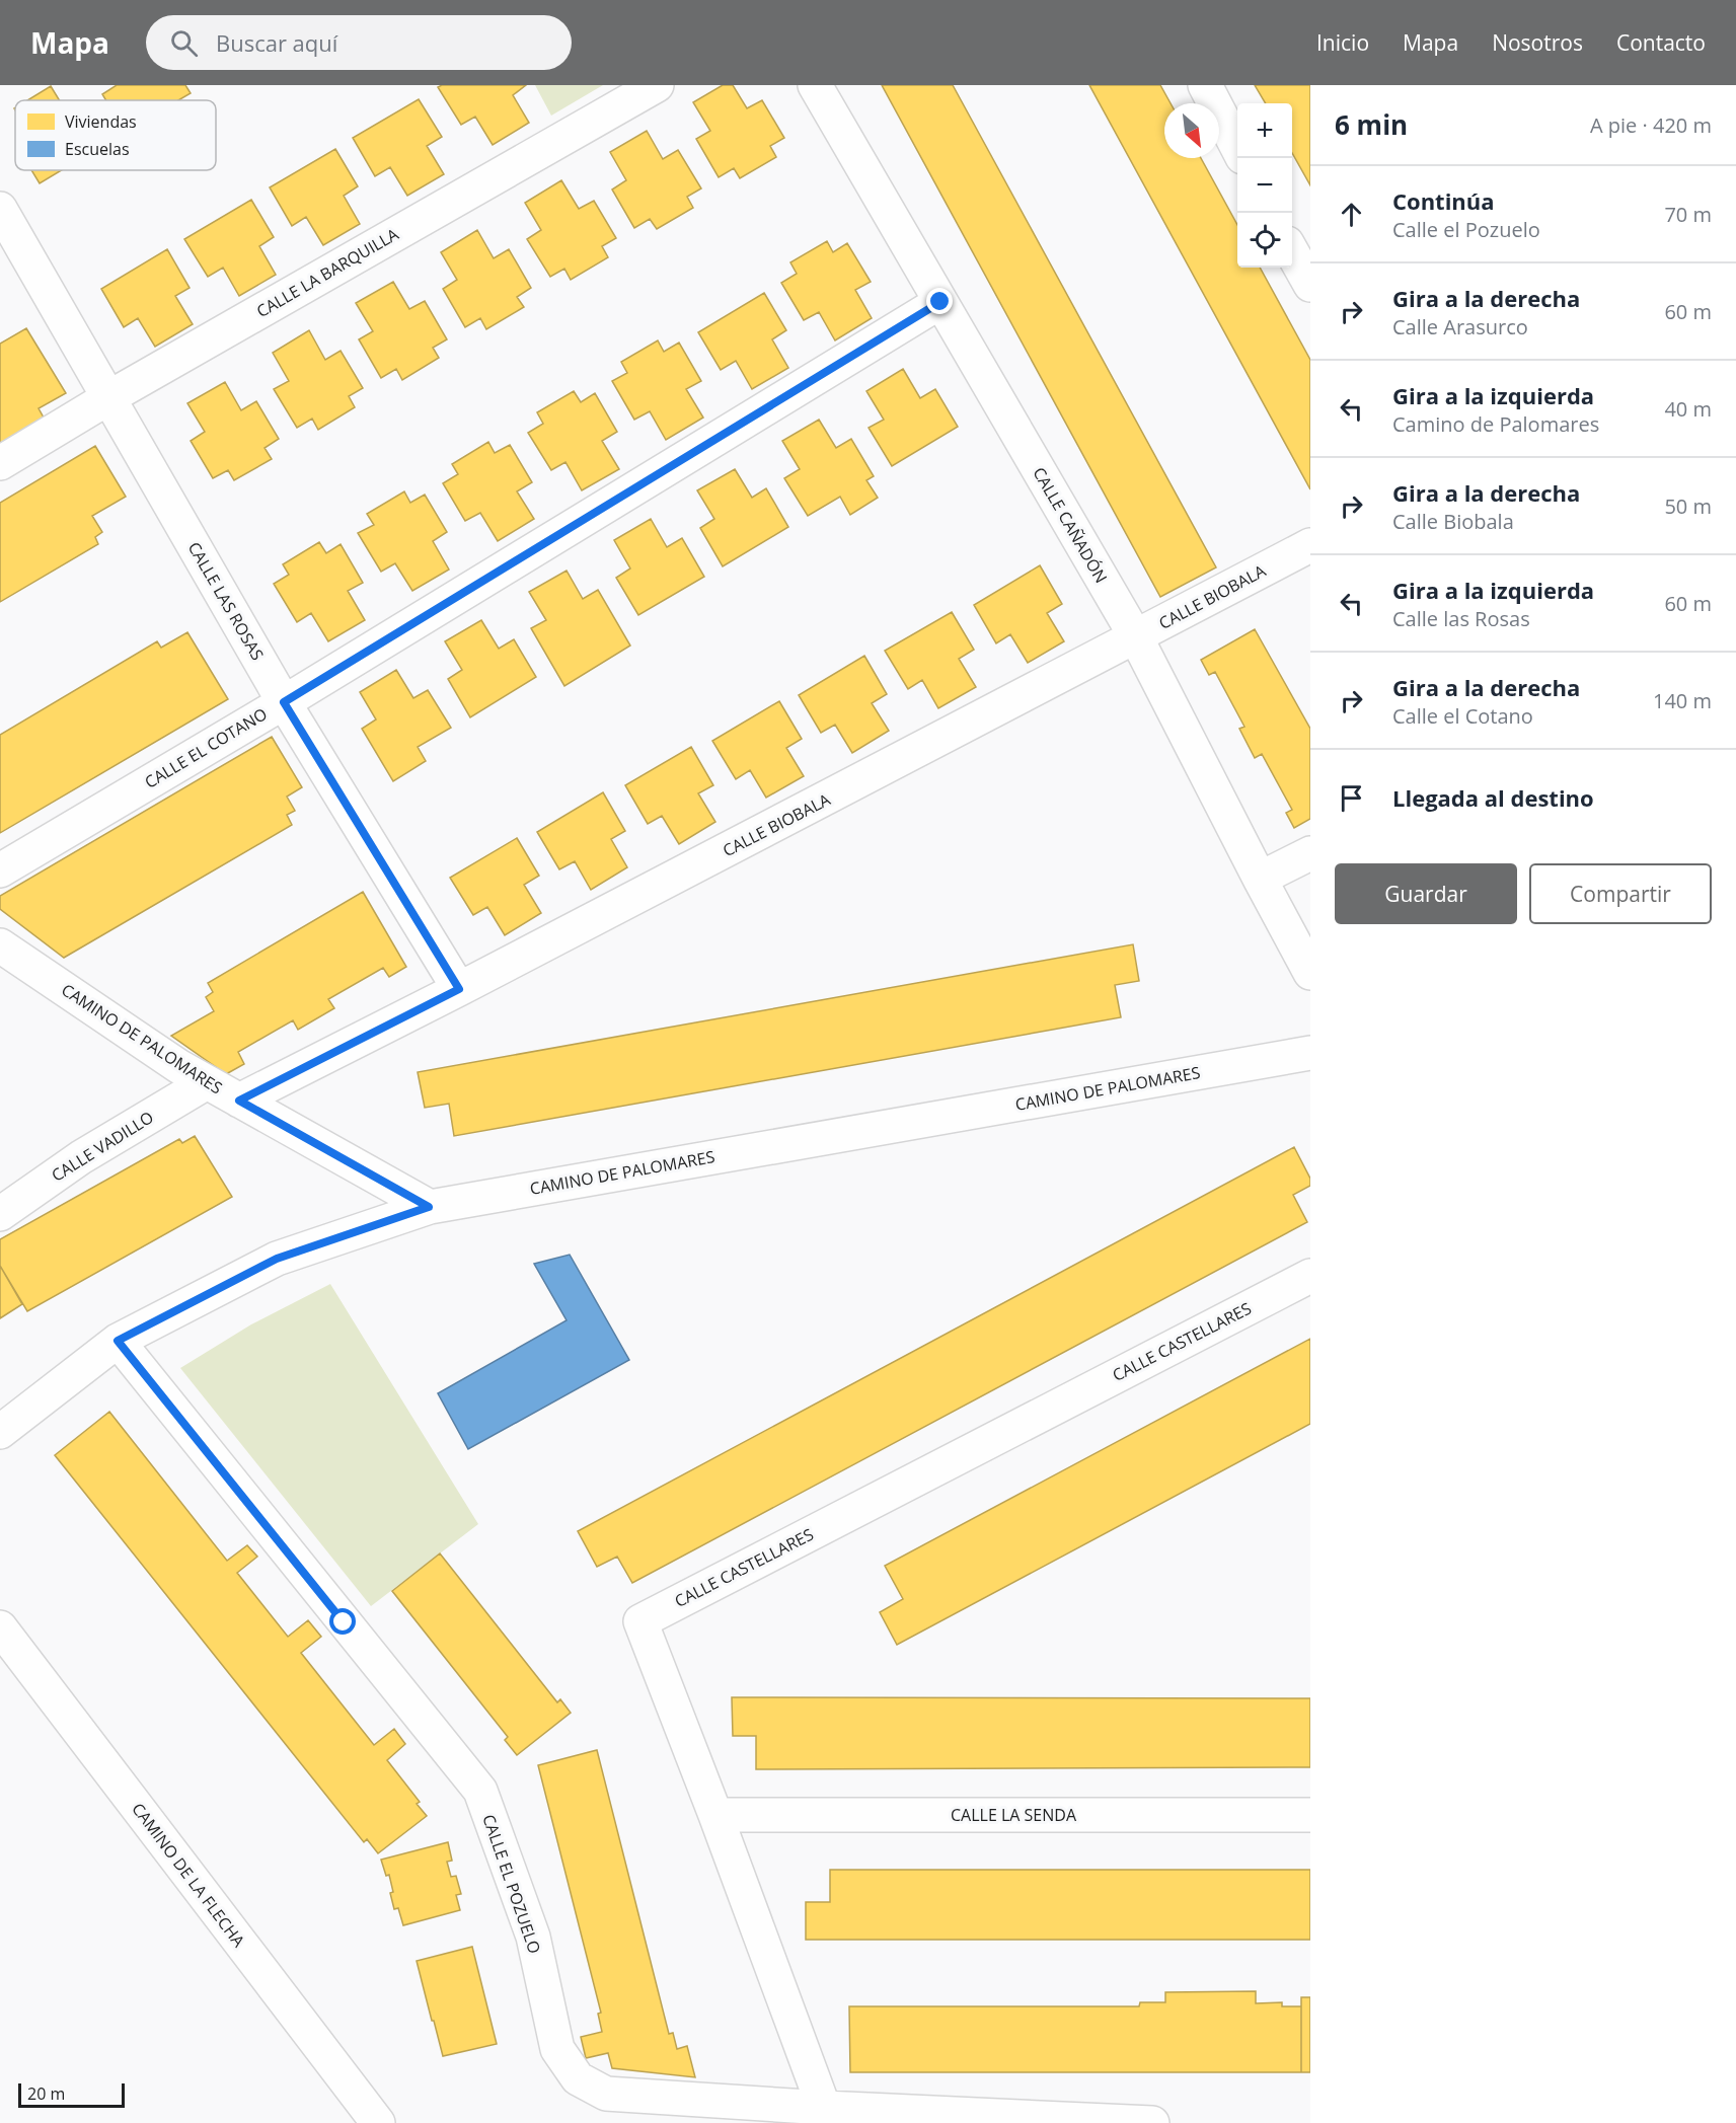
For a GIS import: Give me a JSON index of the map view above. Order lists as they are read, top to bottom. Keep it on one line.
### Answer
{"streets":{"street":["CALLE LA BARQUILLA","CALLE CAÑADÓN","CALLE BIOBALA","CALLE LAS ROSAS","CALLE EL COTANO","CAMINO DE PALOMARES","CALLE VADILLO","CALLE CASTELLARES","CALLE LA SENDA","CAMINO DE LA FLECHA","CALLE EL POZUELO"]},"crossings":[["CALLE LA BARQUILLA","CALLE LAS ROSAS"],["CALLE CAÑADÓN","CALLE BIOBALA"],["CALLE CAÑADÓN","CALLE EL COTANO"],["CALLE BIOBALA","CALLE LAS ROSAS"],["CALLE BIOBALA","CAMINO DE PALOMARES"],["CALLE LAS ROSAS","CALLE EL COTANO"],["CAMINO DE PALOMARES","CALLE VADILLO"],["CALLE CASTELLARES","CALLE LA SENDA"],["CALLE CASTELLARES","CALLE EL POZUELO"]],"legend":["Viviendas","Escuelas"],"scale_bar":"20 m","north":"bottom right","page":{"header":"Mapa","search":"Buscar aquí","nav":["Inicio","Mapa","Nosotros","Contacto"],"heading":["6 min","A pie · 420 m"],"map_buttons":["+","−"],"list":[["Continúa","Calle el Pozuelo","70 m"],["Gira a la derecha","Calle Arasurco","60 m"],["Gira a la izquierda","Camino de Palomares","40 m"],["Gira a la derecha","Calle Biobala","50 m"],["Gira a la izquierda","Calle las Rosas","60 m"],["Gira a la derecha","Calle el Cotano","140 m"],"Llegada al destino"],"buttons":["Guardar","Compartir"],"scale":"20 m"}}
